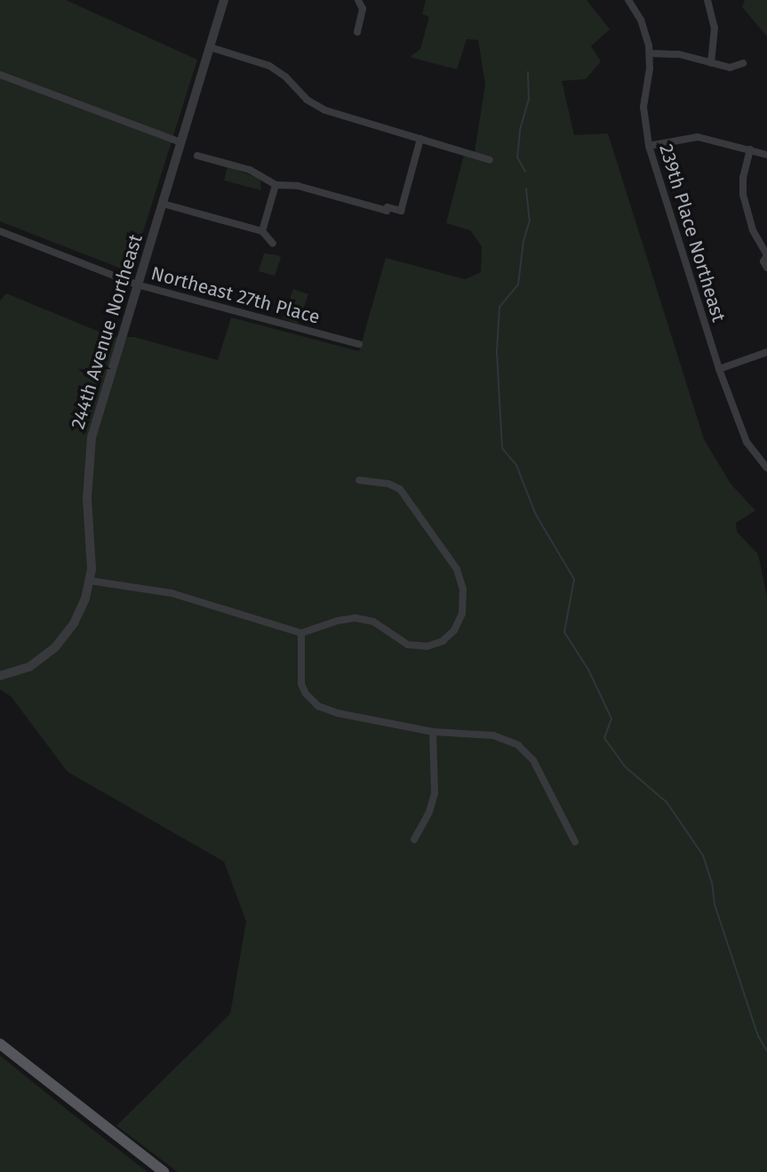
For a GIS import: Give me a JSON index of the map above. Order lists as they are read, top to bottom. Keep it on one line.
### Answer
{"streets":{"street":["239th Place Northeast","Northeast 27th Place","244th Avenue Northeast"]},"crossings":[["Northeast 27th Place","244th Avenue Northeast"]]}
